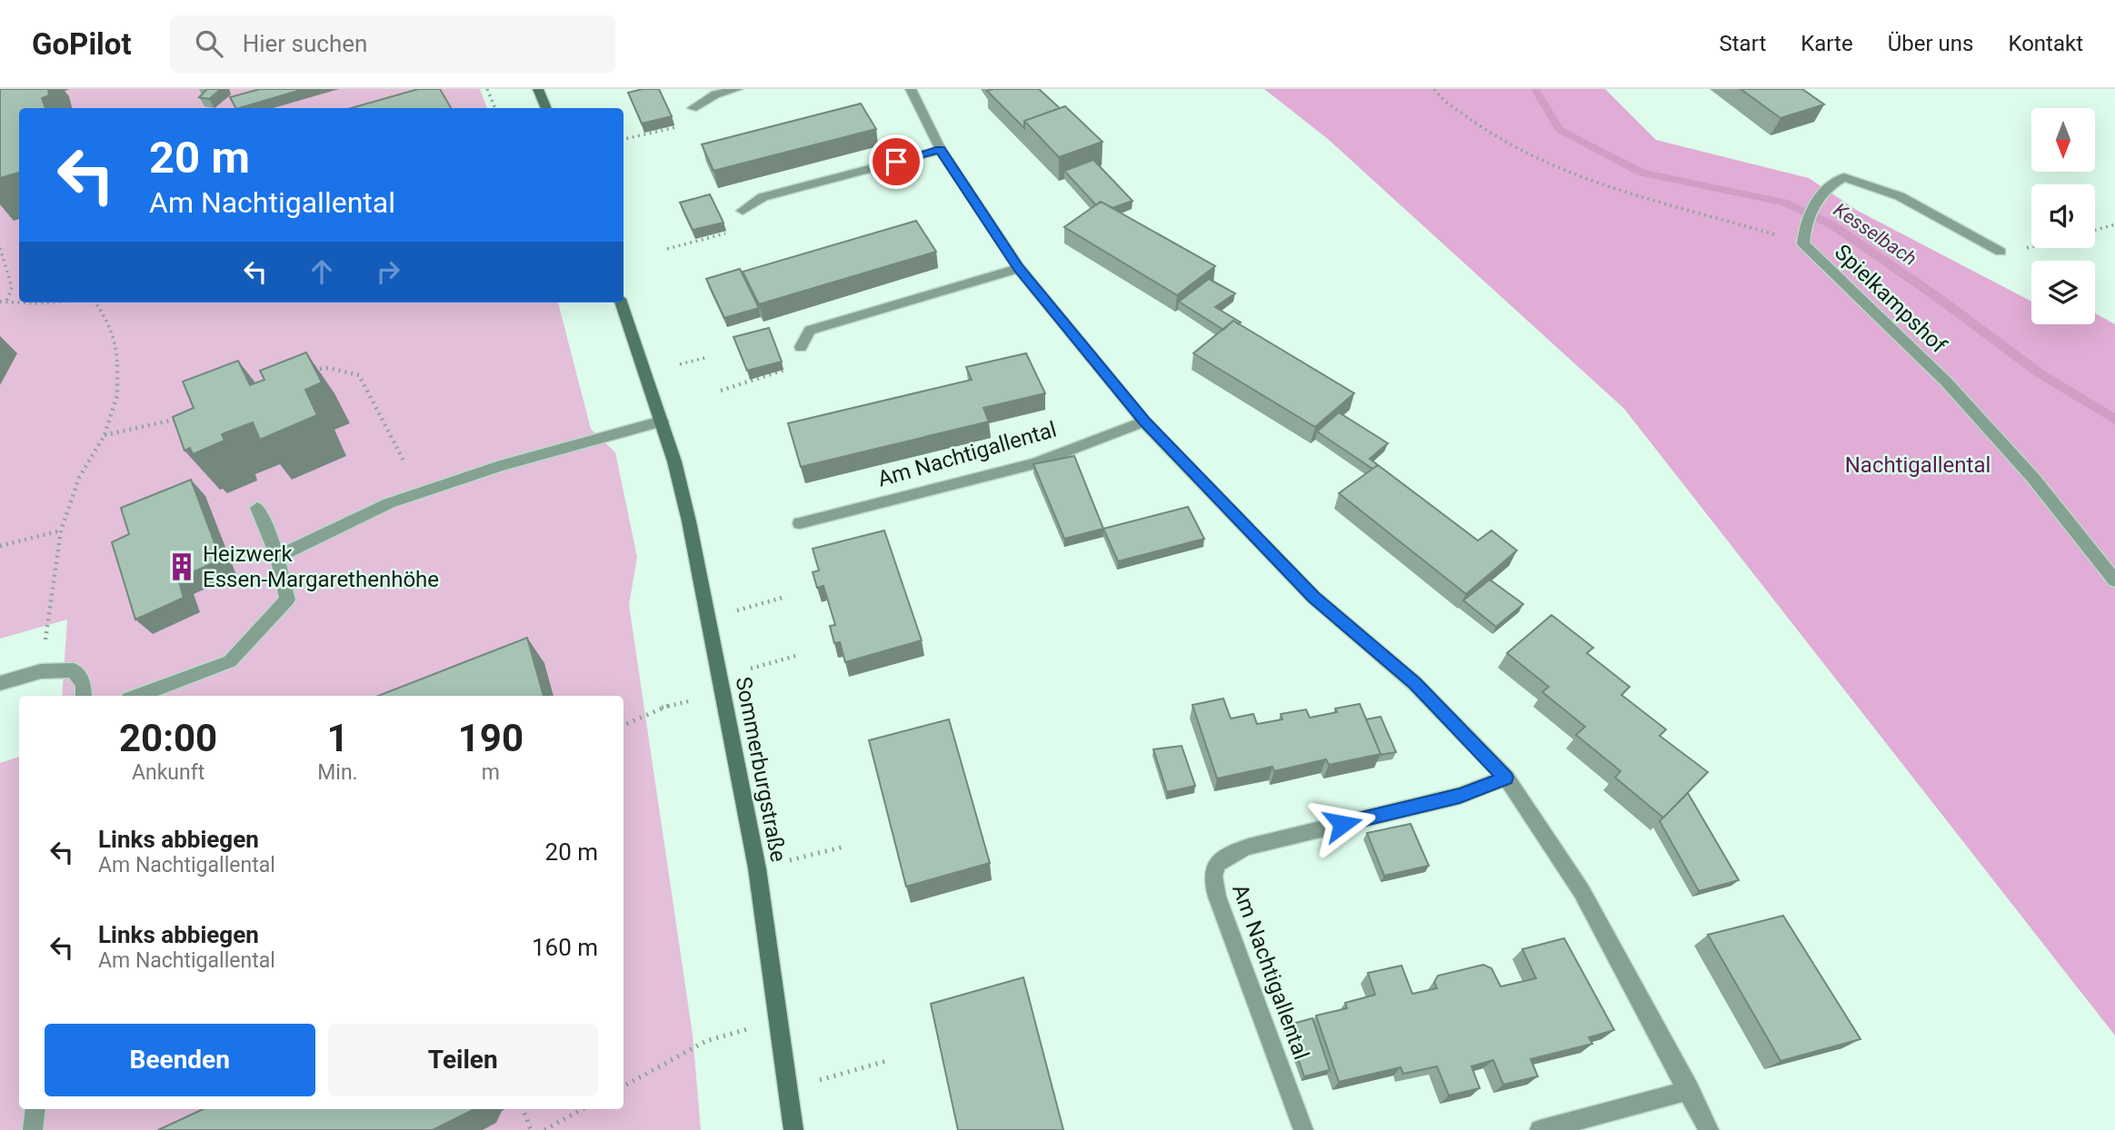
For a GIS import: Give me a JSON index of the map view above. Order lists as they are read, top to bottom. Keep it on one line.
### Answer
{"streets":{"street":["Spielkampshof","Am Nachtigallental","Sommerburgstraße"]},"water":["Kesselbach"],"parks":["Nachtigallental"],"places":{"building":["Heizwerk Essen-Margarethenhöhe"]},"north":"bottom","page":{"header":"GoPilot","search":"Hier suchen","nav":["Start","Karte","Über uns","Kontakt"],"turn":["20 m","Am Nachtigallental"],"eta":["20:00","Ankunft","1","Min.","190","m"],"list":[{"name":"Links abbiegen","note":"Am Nachtigallental","value":"20 m"},{"name":"Links abbiegen","note":"Am Nachtigallental","value":"160 m"}],"buttons":["Beenden","Teilen"]}}
